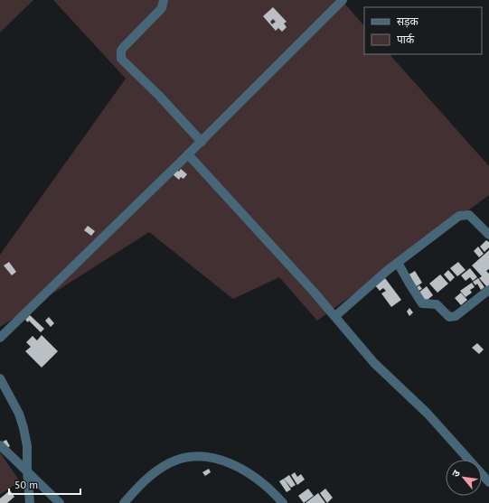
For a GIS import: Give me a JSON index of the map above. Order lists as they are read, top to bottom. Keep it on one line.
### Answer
{"legend":["सड़क","पार्क"],"scale_bar":"50 m","north":"top left"}
